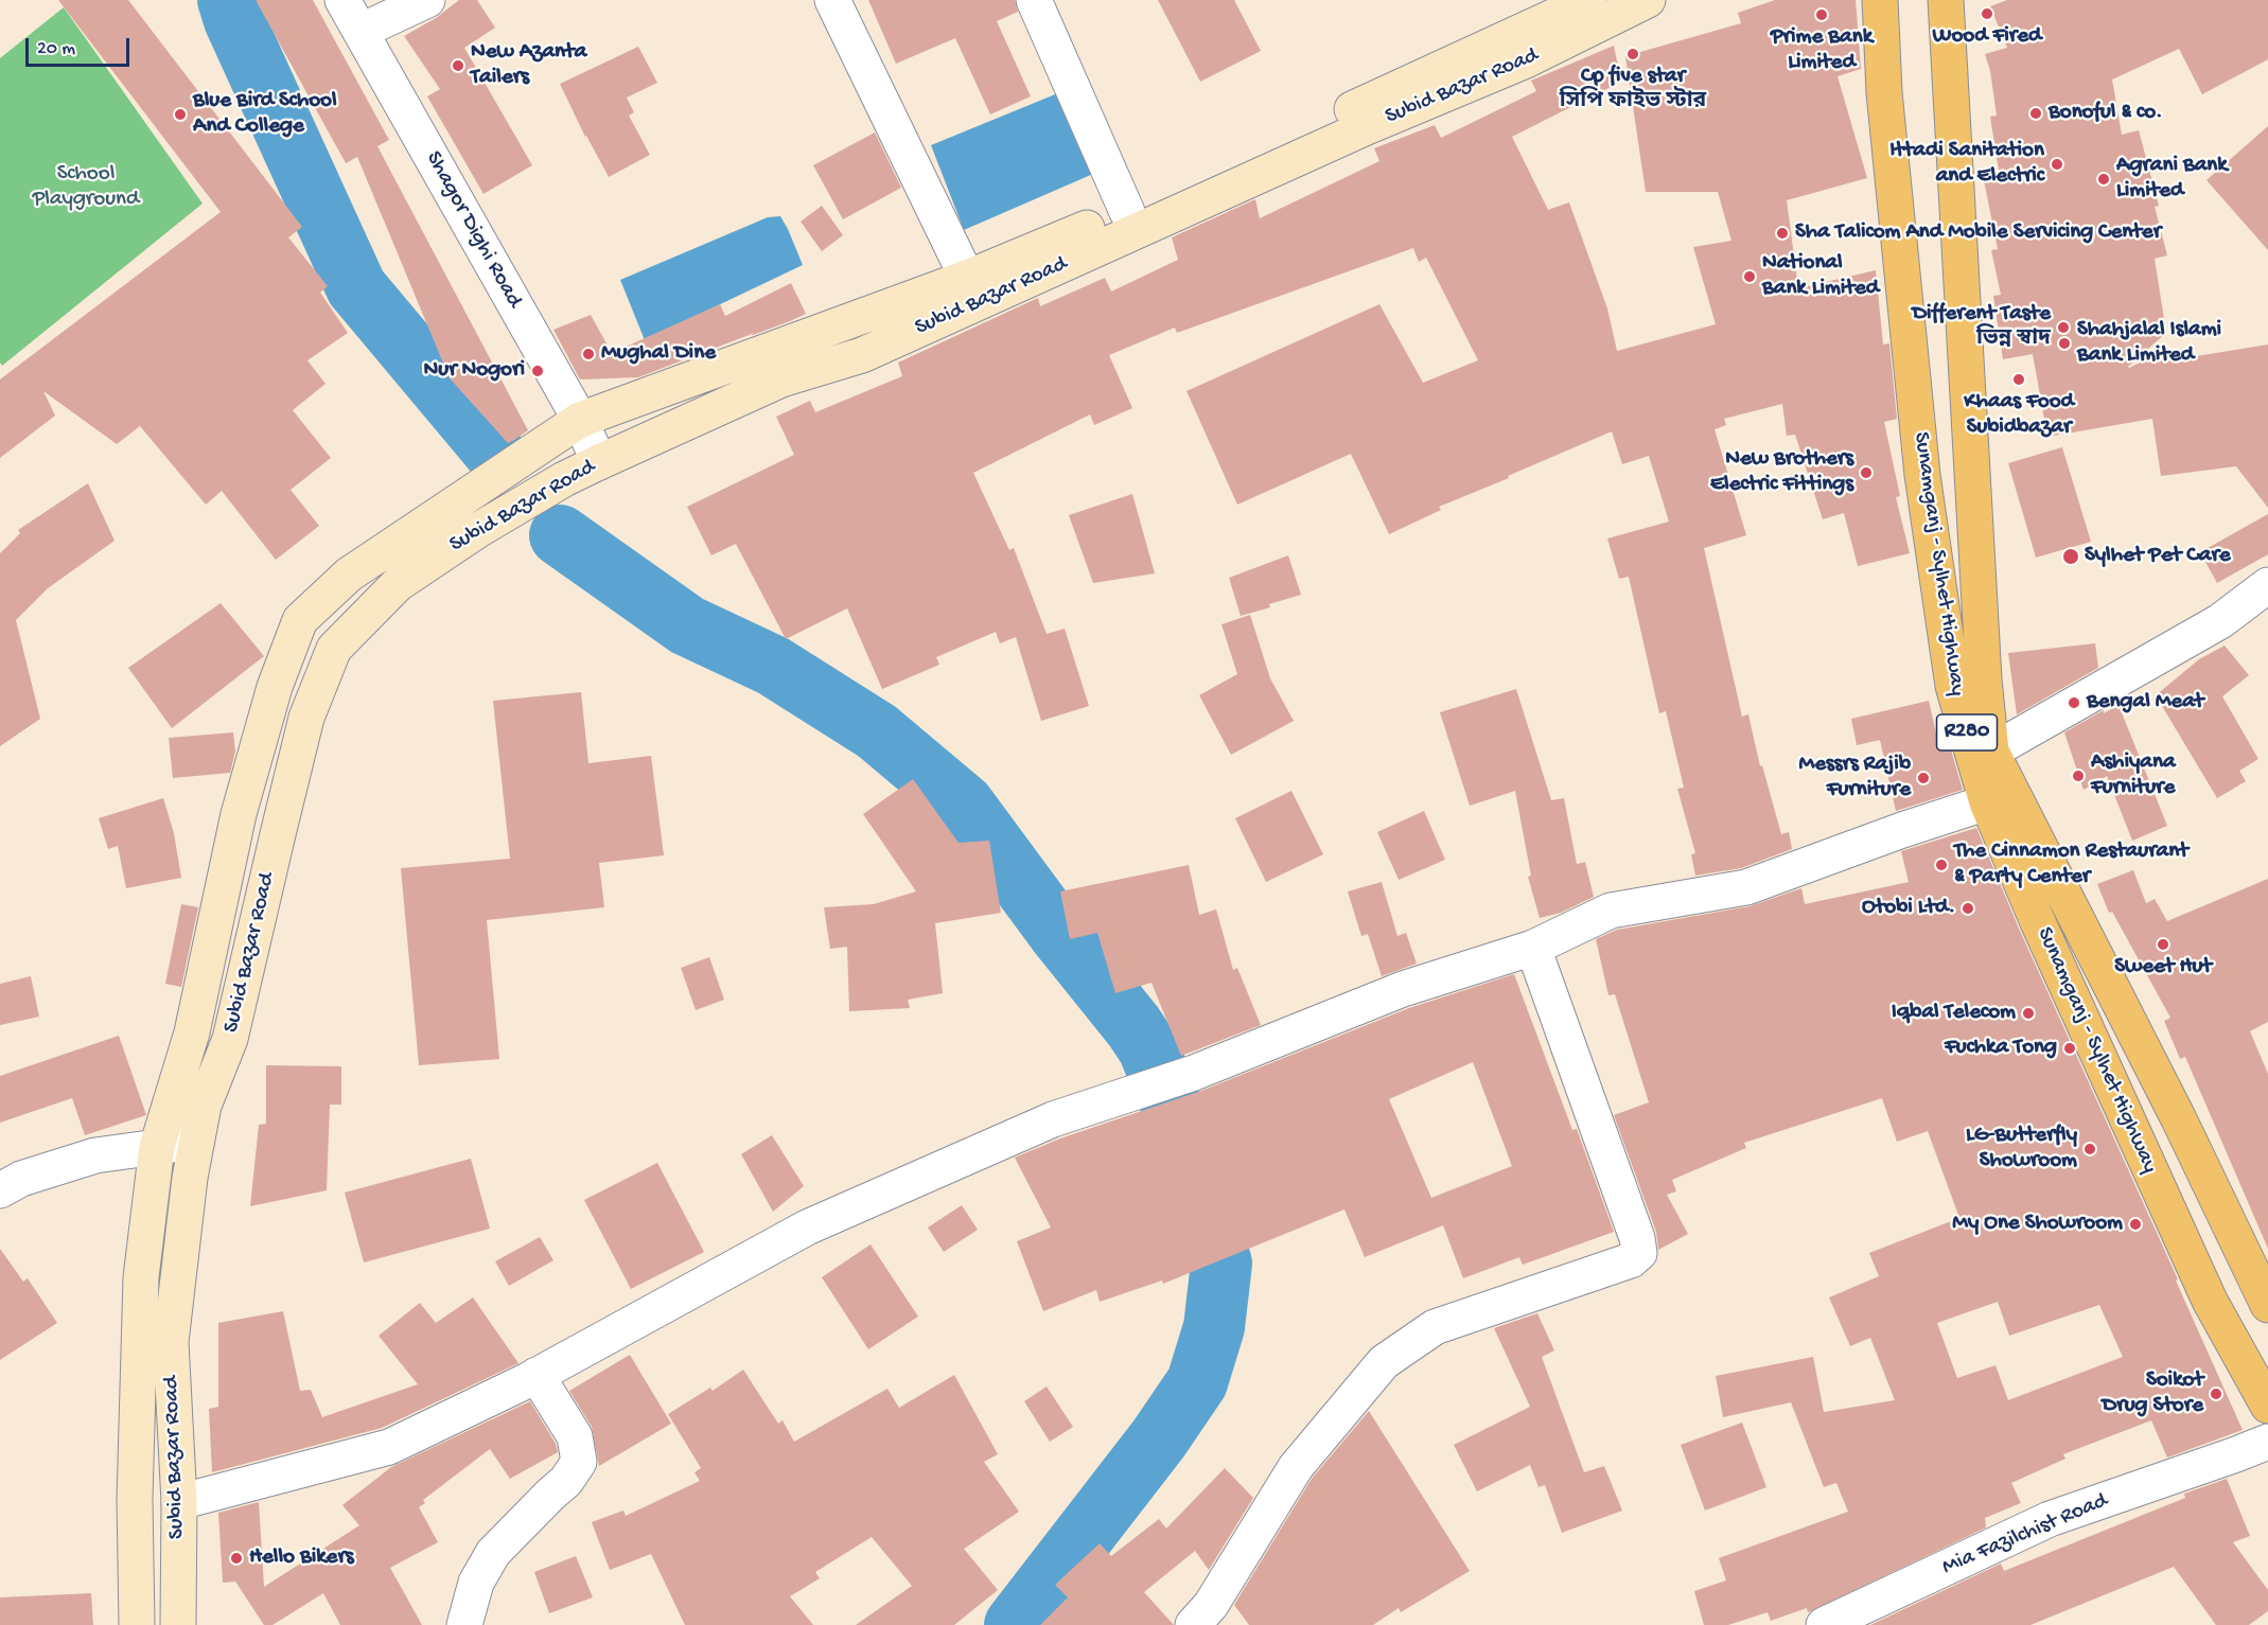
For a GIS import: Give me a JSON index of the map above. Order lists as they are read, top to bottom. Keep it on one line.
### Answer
{"streets":{"main road":["Subid Bazar Road","Sunamganj - Sylhet Highway","R280"],"street":["Shagor Dighi Road","Mia Fazilchist Road"]},"crossings":[["Subid Bazar Road","Shagor Dighi Road"]],"parks":["School Playground"],"places":["Wood Fired","Prime Bank Limited","Cp five star সিপি ফাইভ স্টার","New Azanta Tailers","Bonoful & co.","Blue Bird School And College","Ittadi Sanitation and Electric","Agrani Bank Limited","Sha Talicom And Mobile Servicing Center","National Bank Limited","Different Taste ভিন্ন স্বাদ","Shahjalal Islami Bank Limited","Mughal Dine","Nur Nogori","Khaas Food Subidbazar","New Brothers Electric Fittings","Sylhet Pet Care","Bengal Meat","Ashiyana Furniture","Messrs Rajib Furniture","The Cinnamon Restaurant & Party Center","Otobi Ltd.","Sweet Hut","Iqbal Telecom","Fuchka Tong","LG-Butterfly Showroom","My One Showroom","Soikot Drug Store","Hello Bikers"],"scale_bar":"20 m"}
